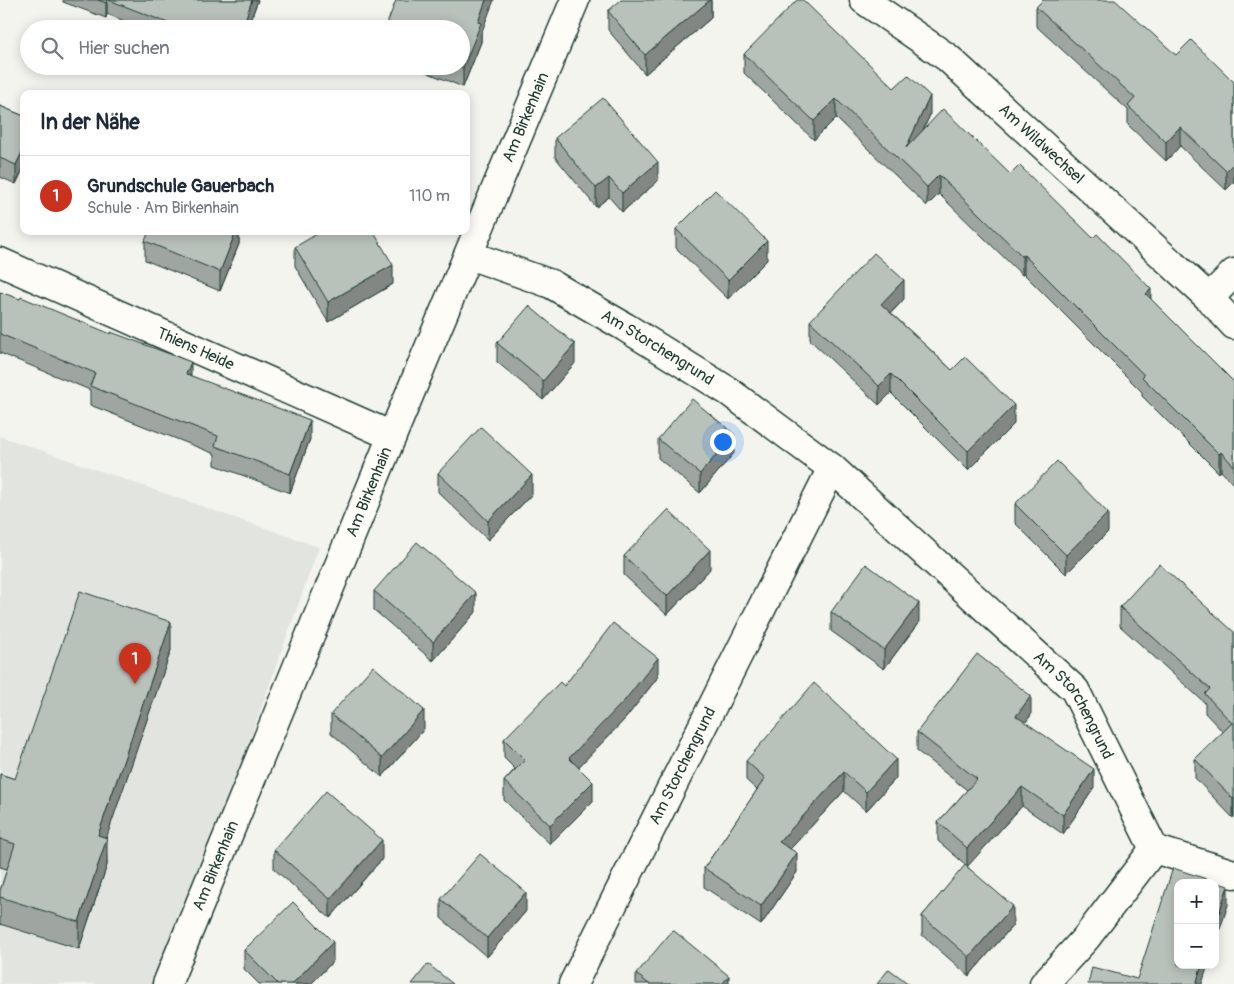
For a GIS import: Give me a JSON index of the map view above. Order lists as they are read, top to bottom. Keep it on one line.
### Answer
{"streets":{"street":["Am Birkenhain","Am Wildwechsel","Am Storchengrund","Thiens Heide"]},"crossings":[["Am Birkenhain","Am Storchengrund"],["Am Birkenhain","Thiens Heide"]],"page":{"search":"Hier suchen","heading":"In der Nähe","list":[{"mark":"1","name":"Grundschule Gauerbach","note":"Schule · Am Birkenhain","value":"110 m"}],"pins":"1","map_buttons":["+","−"]}}
